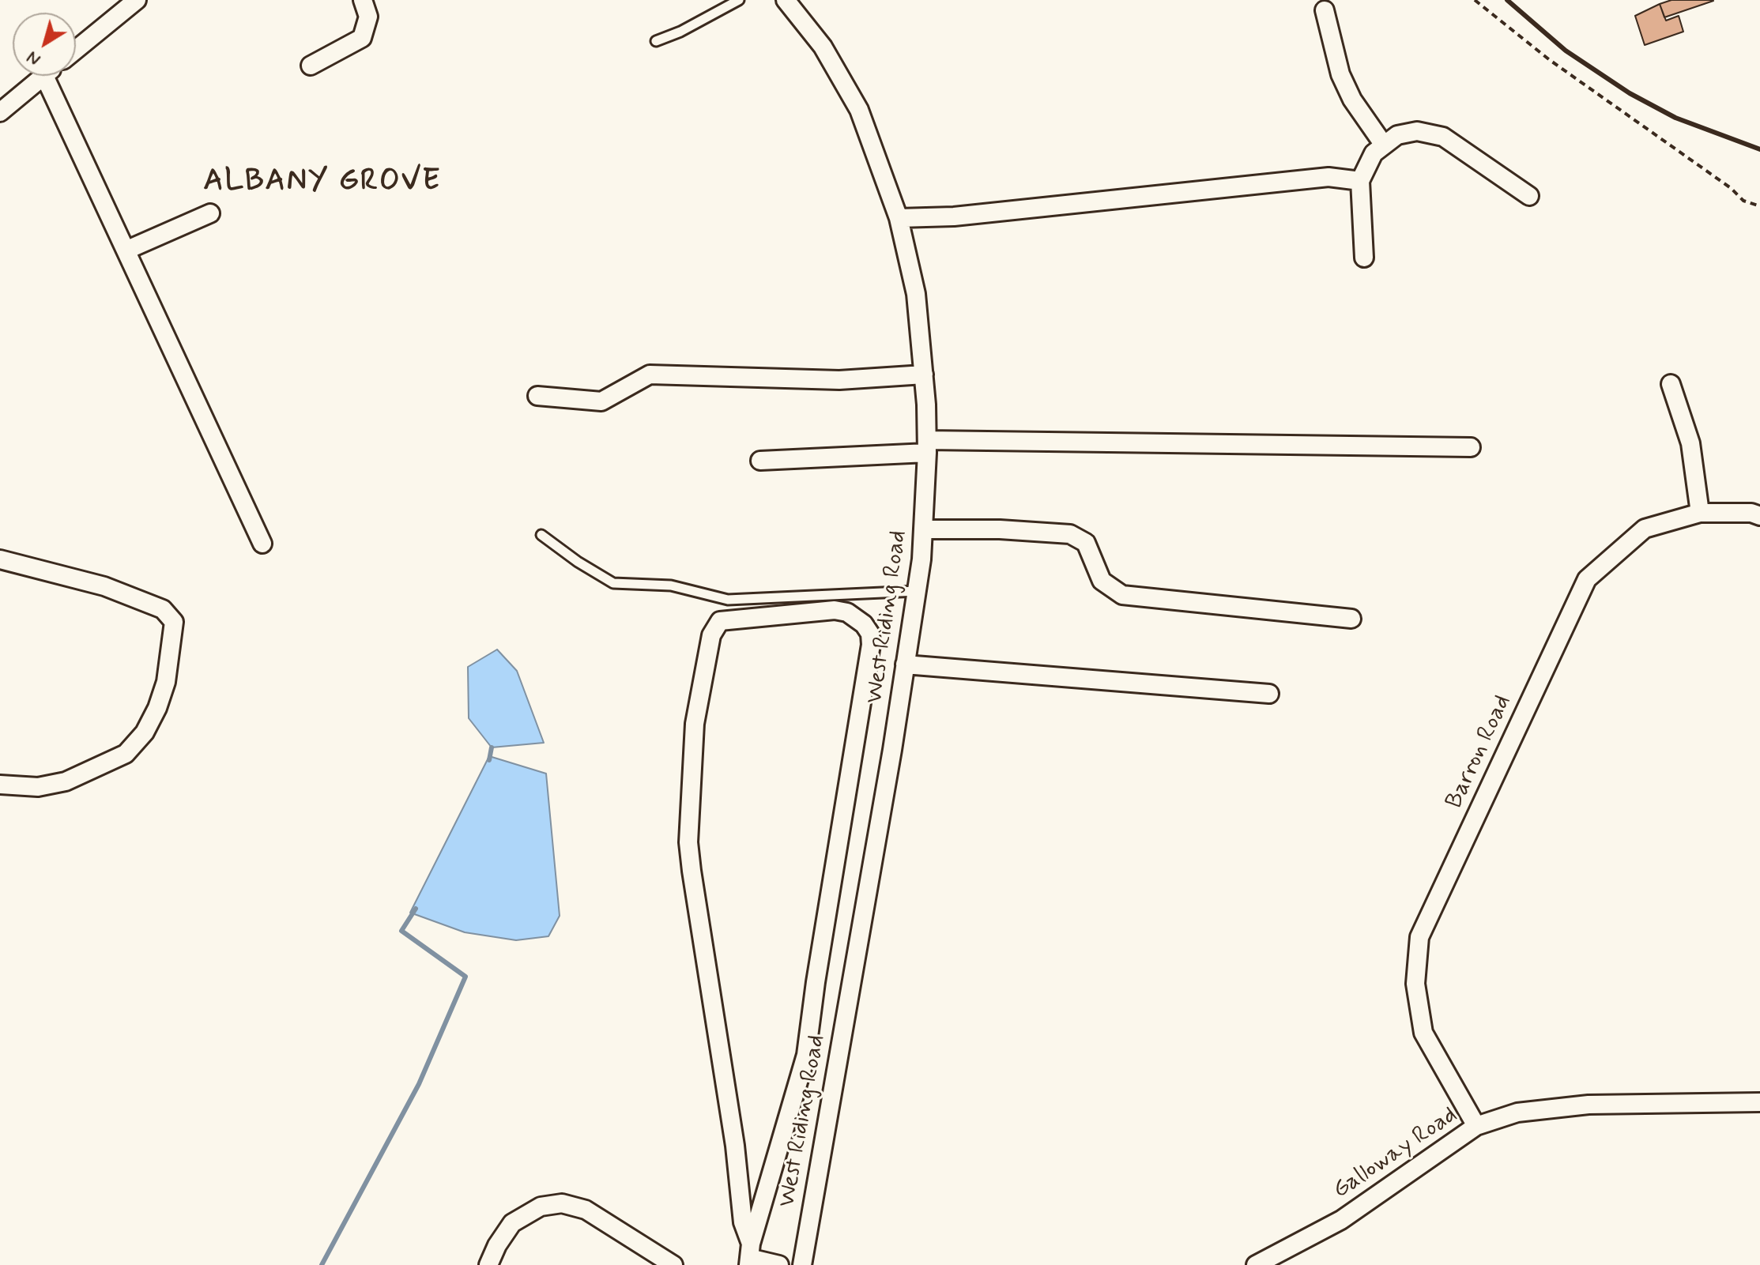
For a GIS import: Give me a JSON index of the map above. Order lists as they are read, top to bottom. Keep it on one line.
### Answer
{"streets":{"street":["West Riding Road","Barron Road","Galloway Road"]},"crossings":[["Barron Road","Galloway Road"]],"districts":["ALBANY GROVE"],"north":"bottom left"}
